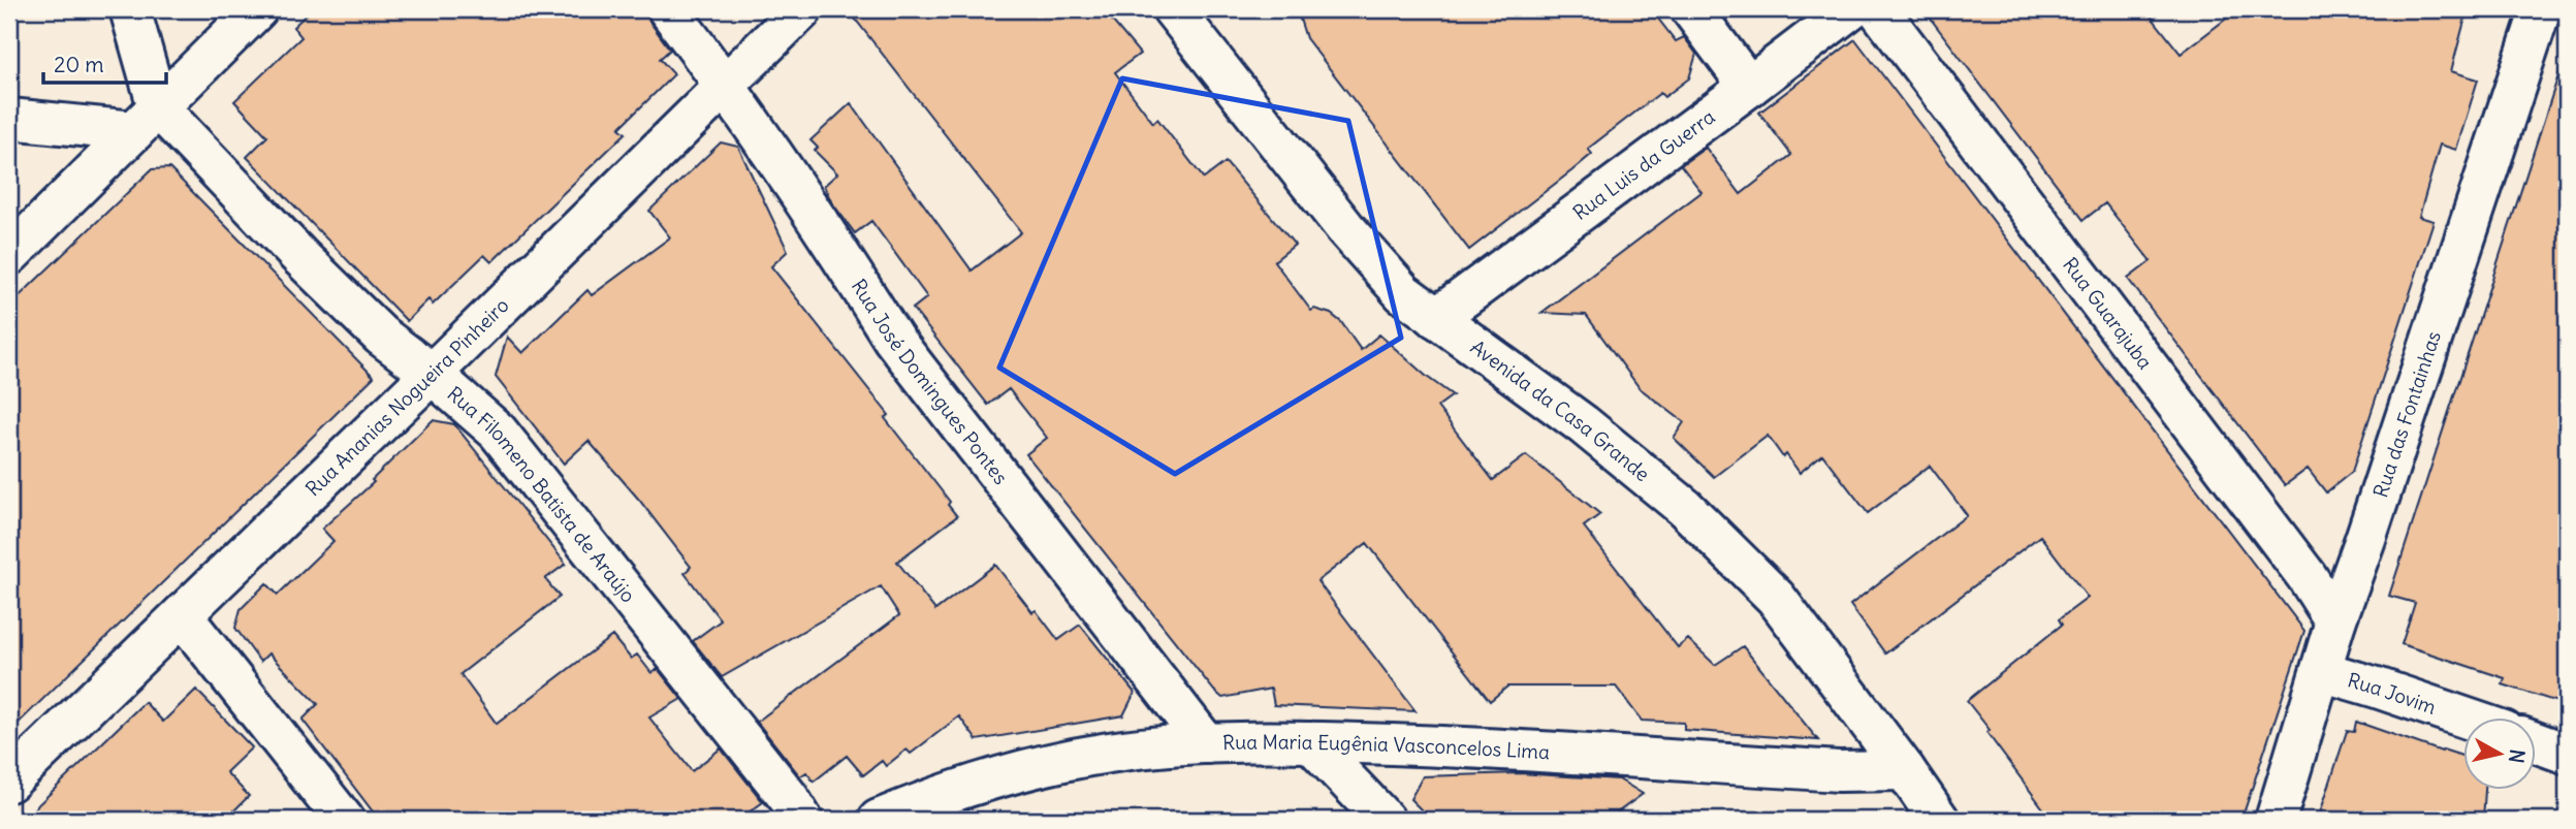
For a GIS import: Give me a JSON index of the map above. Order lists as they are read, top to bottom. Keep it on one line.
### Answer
{"streets":{"street":["Rua Luis da Guerra","Rua Guarajuba","Rua José Domingues Pontes","Rua Ananias Nogueira Pinheiro","Avenida da Casa Grande","Rua das Fontainhas","Rua Filomeno Batista de Araújo","Rua Jovim","Rua Maria Eugênia Vasconcelos Lima"]},"crossings":[["Rua Luis da Guerra","Avenida da Casa Grande"],["Rua Guarajuba","Rua das Fontainhas"],["Rua José Domingues Pontes","Rua Ananias Nogueira Pinheiro"],["Rua José Domingues Pontes","Rua Maria Eugênia Vasconcelos Lima"],["Rua Ananias Nogueira Pinheiro","Rua Filomeno Batista de Araújo"],["Avenida da Casa Grande","Rua Maria Eugênia Vasconcelos Lima"],["Rua das Fontainhas","Rua Jovim"]],"scale_bar":"20 m","north":"right"}
